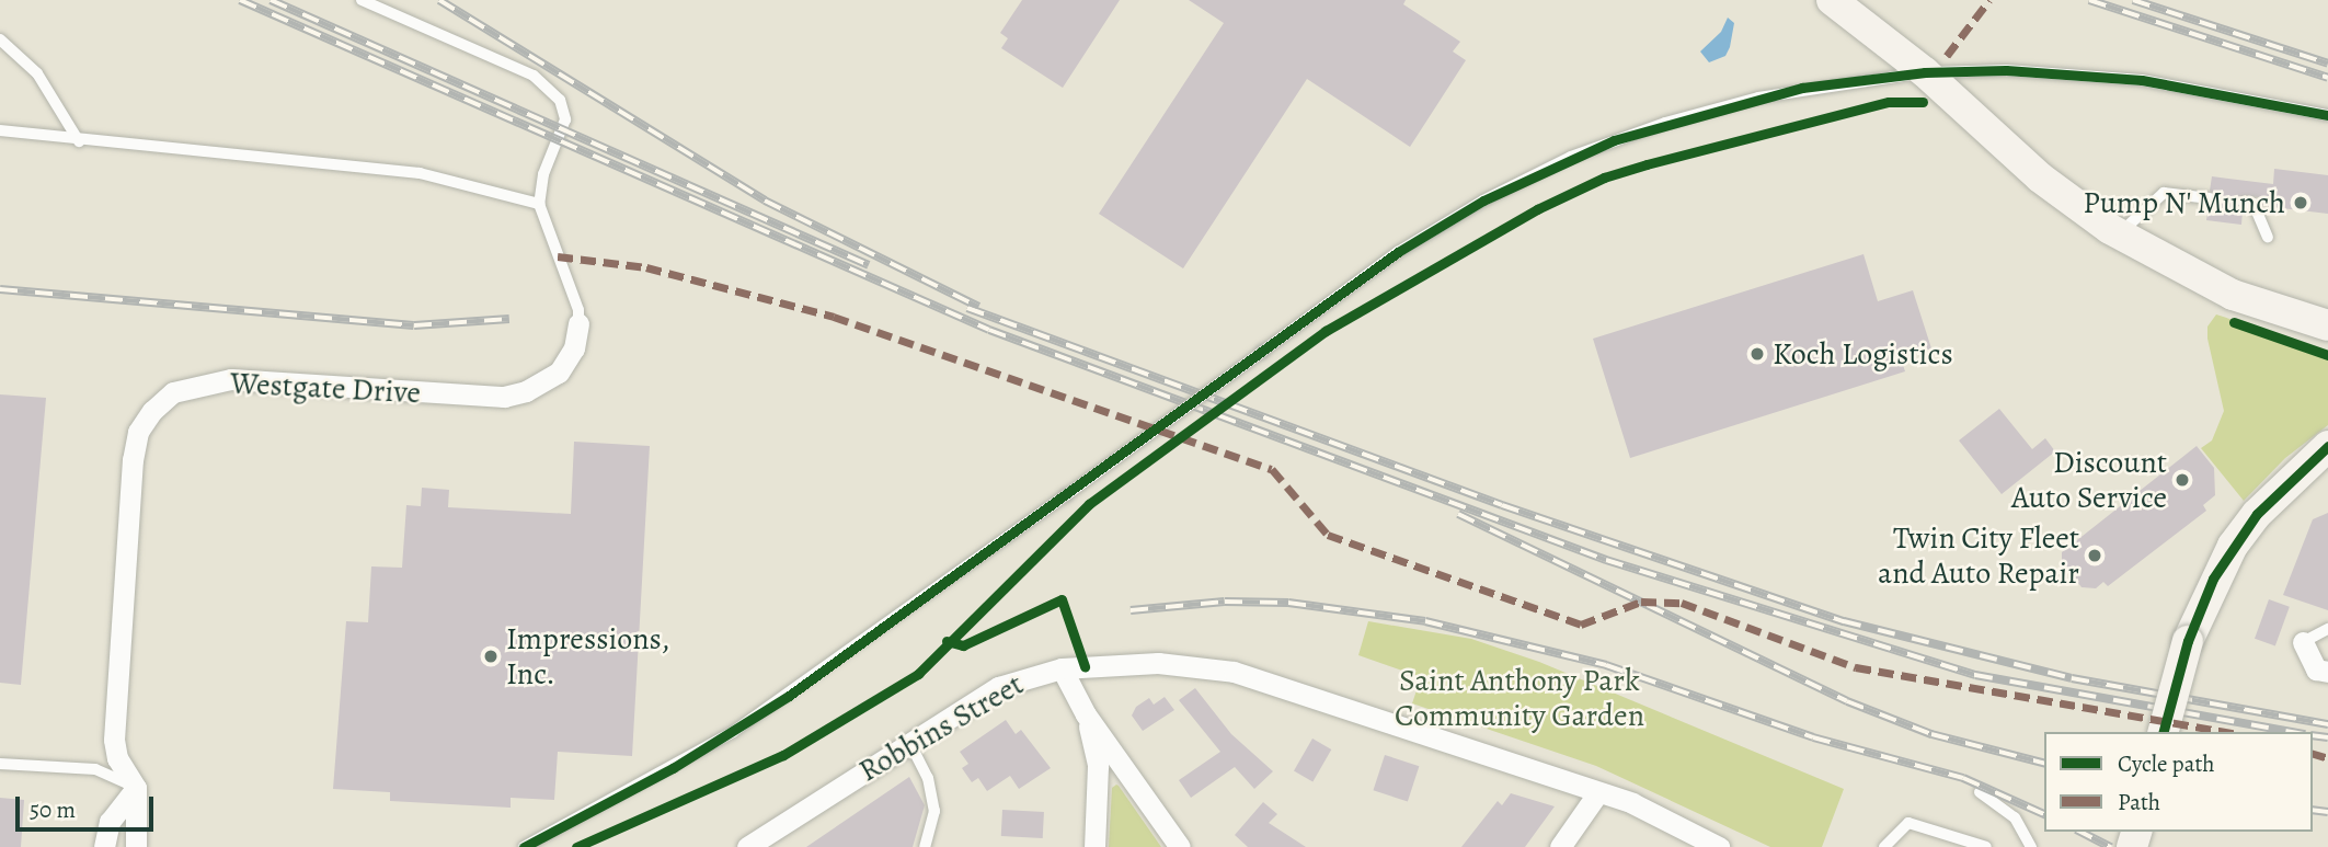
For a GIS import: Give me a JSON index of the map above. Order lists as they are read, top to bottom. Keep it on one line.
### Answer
{"streets":{"street":["Westgate Drive","Robbins Street"]},"parks":["Saint Anthony Park Community Garden"],"places":["Pump N' Munch","Koch Logistics","Discount Auto Service","Twin City Fleet and Auto Repair","Impressions, Inc."],"legend":["Cycle path","Path"],"scale_bar":"50 m"}
